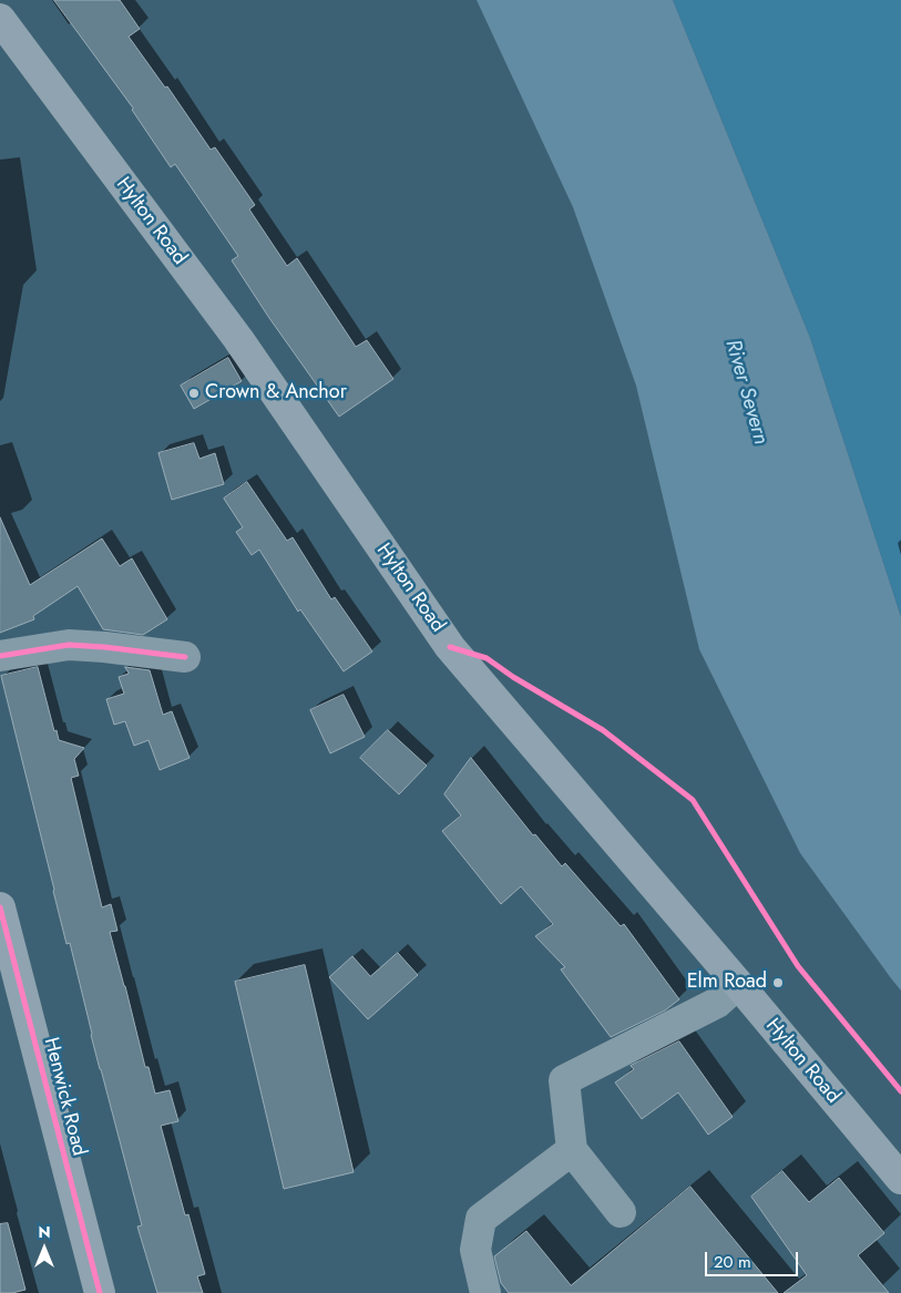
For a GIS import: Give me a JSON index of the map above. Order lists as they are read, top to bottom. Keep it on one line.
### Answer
{"streets":{"main road":["Hylton Road","Henwick Road"]},"water":["River Severn"],"places":["Crown & Anchor","Elm Road"],"scale_bar":"20 m","north":"top"}
